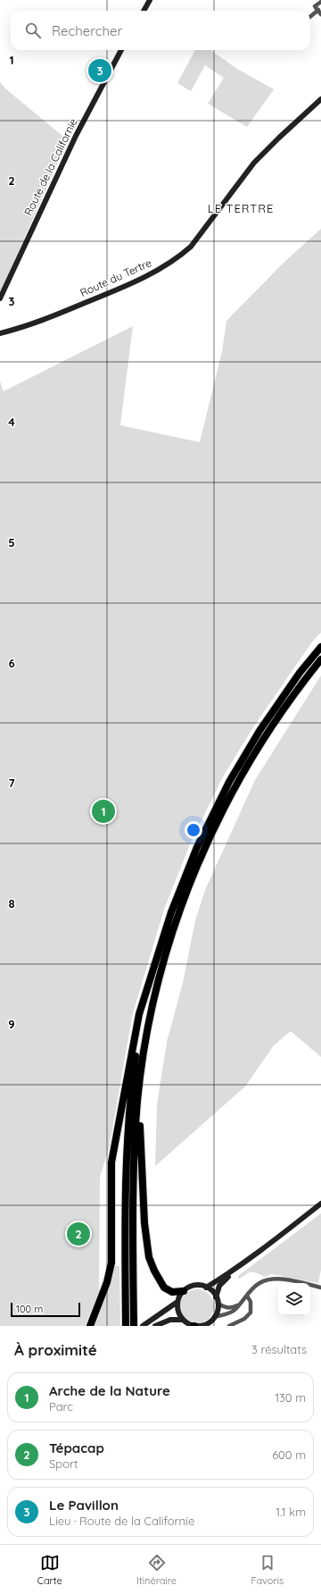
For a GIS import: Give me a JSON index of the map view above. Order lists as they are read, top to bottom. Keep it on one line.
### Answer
{"streets":{"street":["Route de la Californie","Route du Tertre"]},"districts":["LE TERTRE"],"scale_bar":"100 m","page":{"search":"Rechercher","pins":["3","1","2"],"scale":"100 m","heading":["À proximité","3 résultats"],"list":[{"mark":"1","name":"Arche de la Nature","note":"Parc","value":"130 m"},{"mark":"2","name":"Tépacap","note":"Sport","value":"600 m"},{"mark":"3","name":"Le Pavillon","note":"Lieu · Route de la Californie","value":"1.1 km"}],"nav":["Carte","Itinéraire","Favoris"]},"grid":{"rows":["1","2","3","4","5","6","7","8","9"]}}
